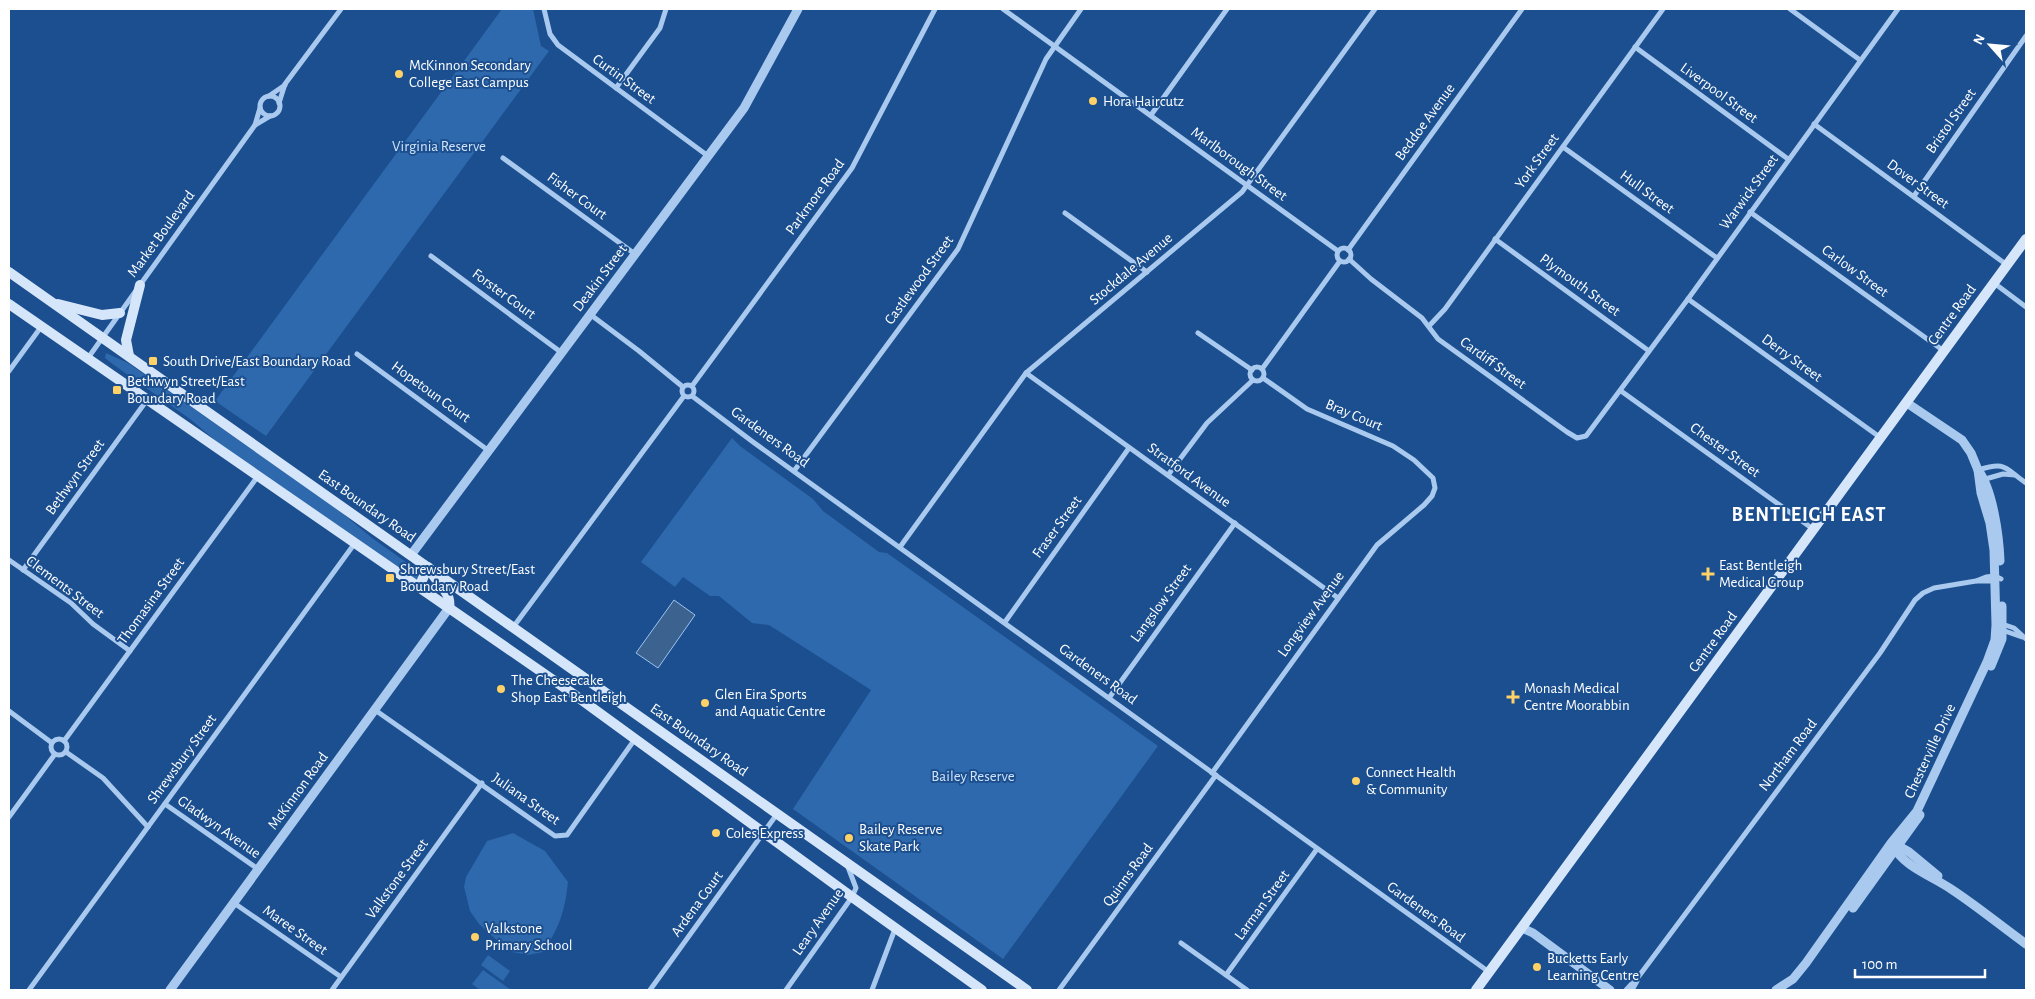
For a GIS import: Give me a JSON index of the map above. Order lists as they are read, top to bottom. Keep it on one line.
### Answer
{"streets":{"main road":["Centre Road","East Boundary Road"],"street":["Curtin Street","Liverpool Street","Bristol Street","Beddoe Avenue","York Street","Marlborough Street","Dover Street","Hull Street","Warwick Street","Fisher Court","Parkmore Road","Market Boulevard","Stockdale Avenue","Carlow Street","Deakin Street","Castlewood Street","Plymouth Street","Forster Court","Derry Street","Cardiff Street","Hopetoun Court","Bray Court","Gardeners Road","Chester Street","Stratford Avenue","Bethwyn Street","Fraser Street","Clements Street","Thomasina Street","Langslow Street","Longview Avenue","Chesterville Drive","Northam Road","Shrewsbury Street","McKinnon Road","Juliana Street","Gladwyn Avenue","Quinns Road","Valkstone Street","Ardena Court","Larman Street","Leary Avenue","Maree Street"]},"crossings":[["Curtin Street","Deakin Street"],["Liverpool Street","York Street"],["Liverpool Street","Warwick Street"],["Bristol Street","Dover Street"],["Beddoe Avenue","Marlborough Street"],["Beddoe Avenue","Cardiff Street"],["York Street","Hull Street"],["York Street","Plymouth Street"],["York Street","Cardiff Street"],["Marlborough Street","Stockdale Avenue"],["Marlborough Street","Castlewood Street"],["Marlborough Street","Cardiff Street"],["Dover Street","Warwick Street"],["Dover Street","Centre Road"],["Hull Street","Warwick Street"],["Warwick Street","Carlow Street"],["Warwick Street","Plymouth Street"],["Warwick Street","Derry Street"],["Warwick Street","Cardiff Street"],["Warwick Street","Chester Street"],["Fisher Court","Deakin Street"],["Parkmore Road","Gardeners Road"],["Market Boulevard","East Boundary Road"],["Stockdale Avenue","Gardeners Road"],["Stockdale Avenue","Stratford Avenue"],["Carlow Street","Centre Road"],["Deakin Street","Forster Court"],["Deakin Street","Hopetoun Court"],["Deakin Street","East Boundary Road"],["Castlewood Street","Gardeners Road"],["Centre Road","Derry Street"],["Centre Road","Gardeners Road"],["Centre Road","Chester Street"],["Cardiff Street","Chester Street"],["Bray Court","Longview Avenue"],["Gardeners Road","Fraser Street"],["Gardeners Road","Langslow Street"],["Gardeners Road","Longview Avenue"],["Gardeners Road","Quinns Road"],["Gardeners Road","Larman Street"],["Stratford Avenue","Fraser Street"],["Stratford Avenue","Langslow Street"],["Stratford Avenue","Longview Avenue"],["Bethwyn Street","Clements Street"],["East Boundary Road","Ardena Court"],["East Boundary Road","Leary Avenue"],["Clements Street","Thomasina Street"],["Longview Avenue","Quinns Road"],["Chesterville Drive","Northam Road"],["Shrewsbury Street","Gladwyn Avenue"],["McKinnon Road","Juliana Street"],["McKinnon Road","Gladwyn Avenue"],["McKinnon Road","Maree Street"],["Juliana Street","Valkstone Street"],["Valkstone Street","Maree Street"]],"districts":["BENTLEIGH EAST"],"parks":["Virginia Reserve","Bailey Reserve"],"places":{"other":["McKinnon Secondary College East Campus","Hora Haircutz","The Cheesecake Shop East Bentleigh","Glen Eira Sports and Aquatic Centre","Connect Health & Community","Coles Express","Bailey Reserve Skate Park","Valkstone Primary School","Bucketts Early Learning Centre"],"transit":["South Drive/East Boundary Road","Bethwyn Street/East Boundary Road","Shrewsbury Street/East Boundary Road"],"health":["East Bentleigh Medical Group","Monash Medical Centre Moorabbin"]},"scale_bar":"100 m","north":"top left"}
